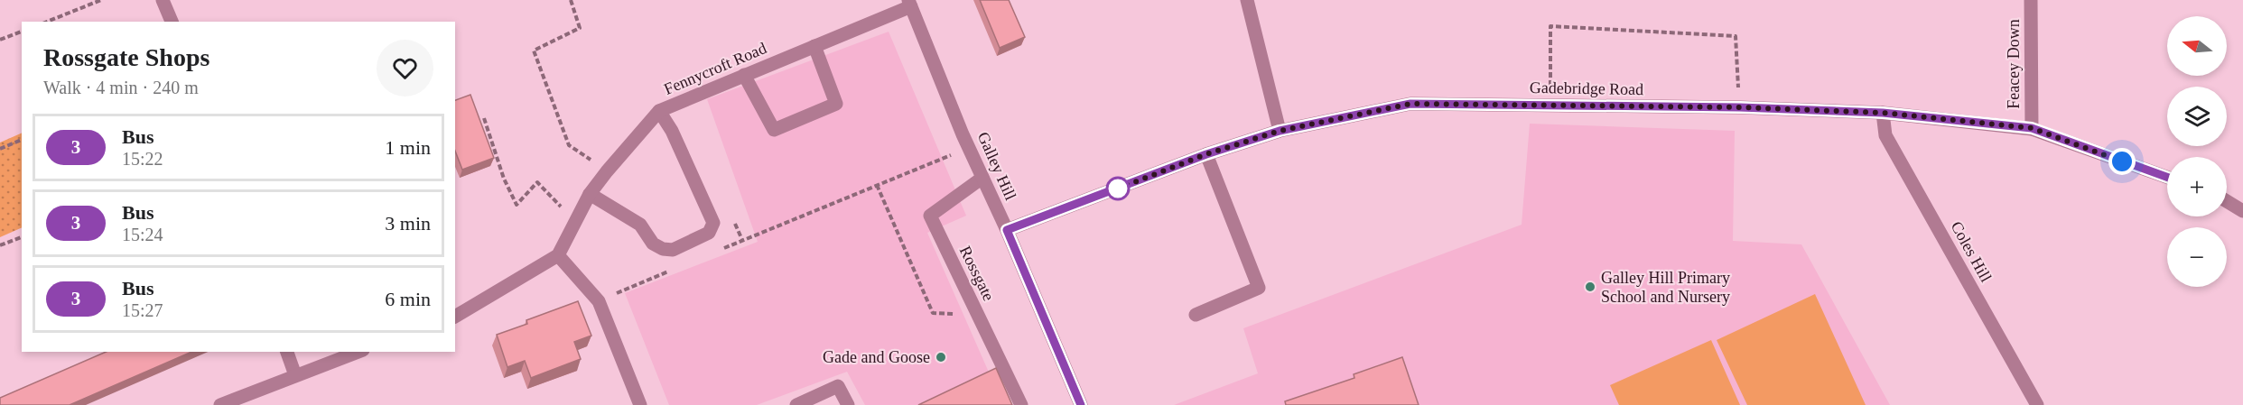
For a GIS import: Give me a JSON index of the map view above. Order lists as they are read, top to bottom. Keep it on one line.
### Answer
{"streets":{"street":["Feacey Down","Fennycroft Road","Gadebridge Road","Galley Hill","Coles Hill","Rossgate"]},"crossings":[["Feacey Down","Gadebridge Road"],["Fennycroft Road","Galley Hill"],["Gadebridge Road","Galley Hill"],["Gadebridge Road","Coles Hill"],["Galley Hill","Rossgate"]],"places":["Galley Hill Primary School and Nursery","Gade and Goose"],"lines":["bus line 3"],"north":"left","page":{"map_buttons":["+","−"],"heading":["Rossgate Shops","Walk · 4 min · 240 m"],"list":[{"mark":"3","name":"Bus","note":"15:22","value":"1 min"},{"mark":"3","name":"Bus","note":"15:24","value":"3 min"},{"mark":"3","name":"Bus","note":"15:27","value":"6 min"}]}}
